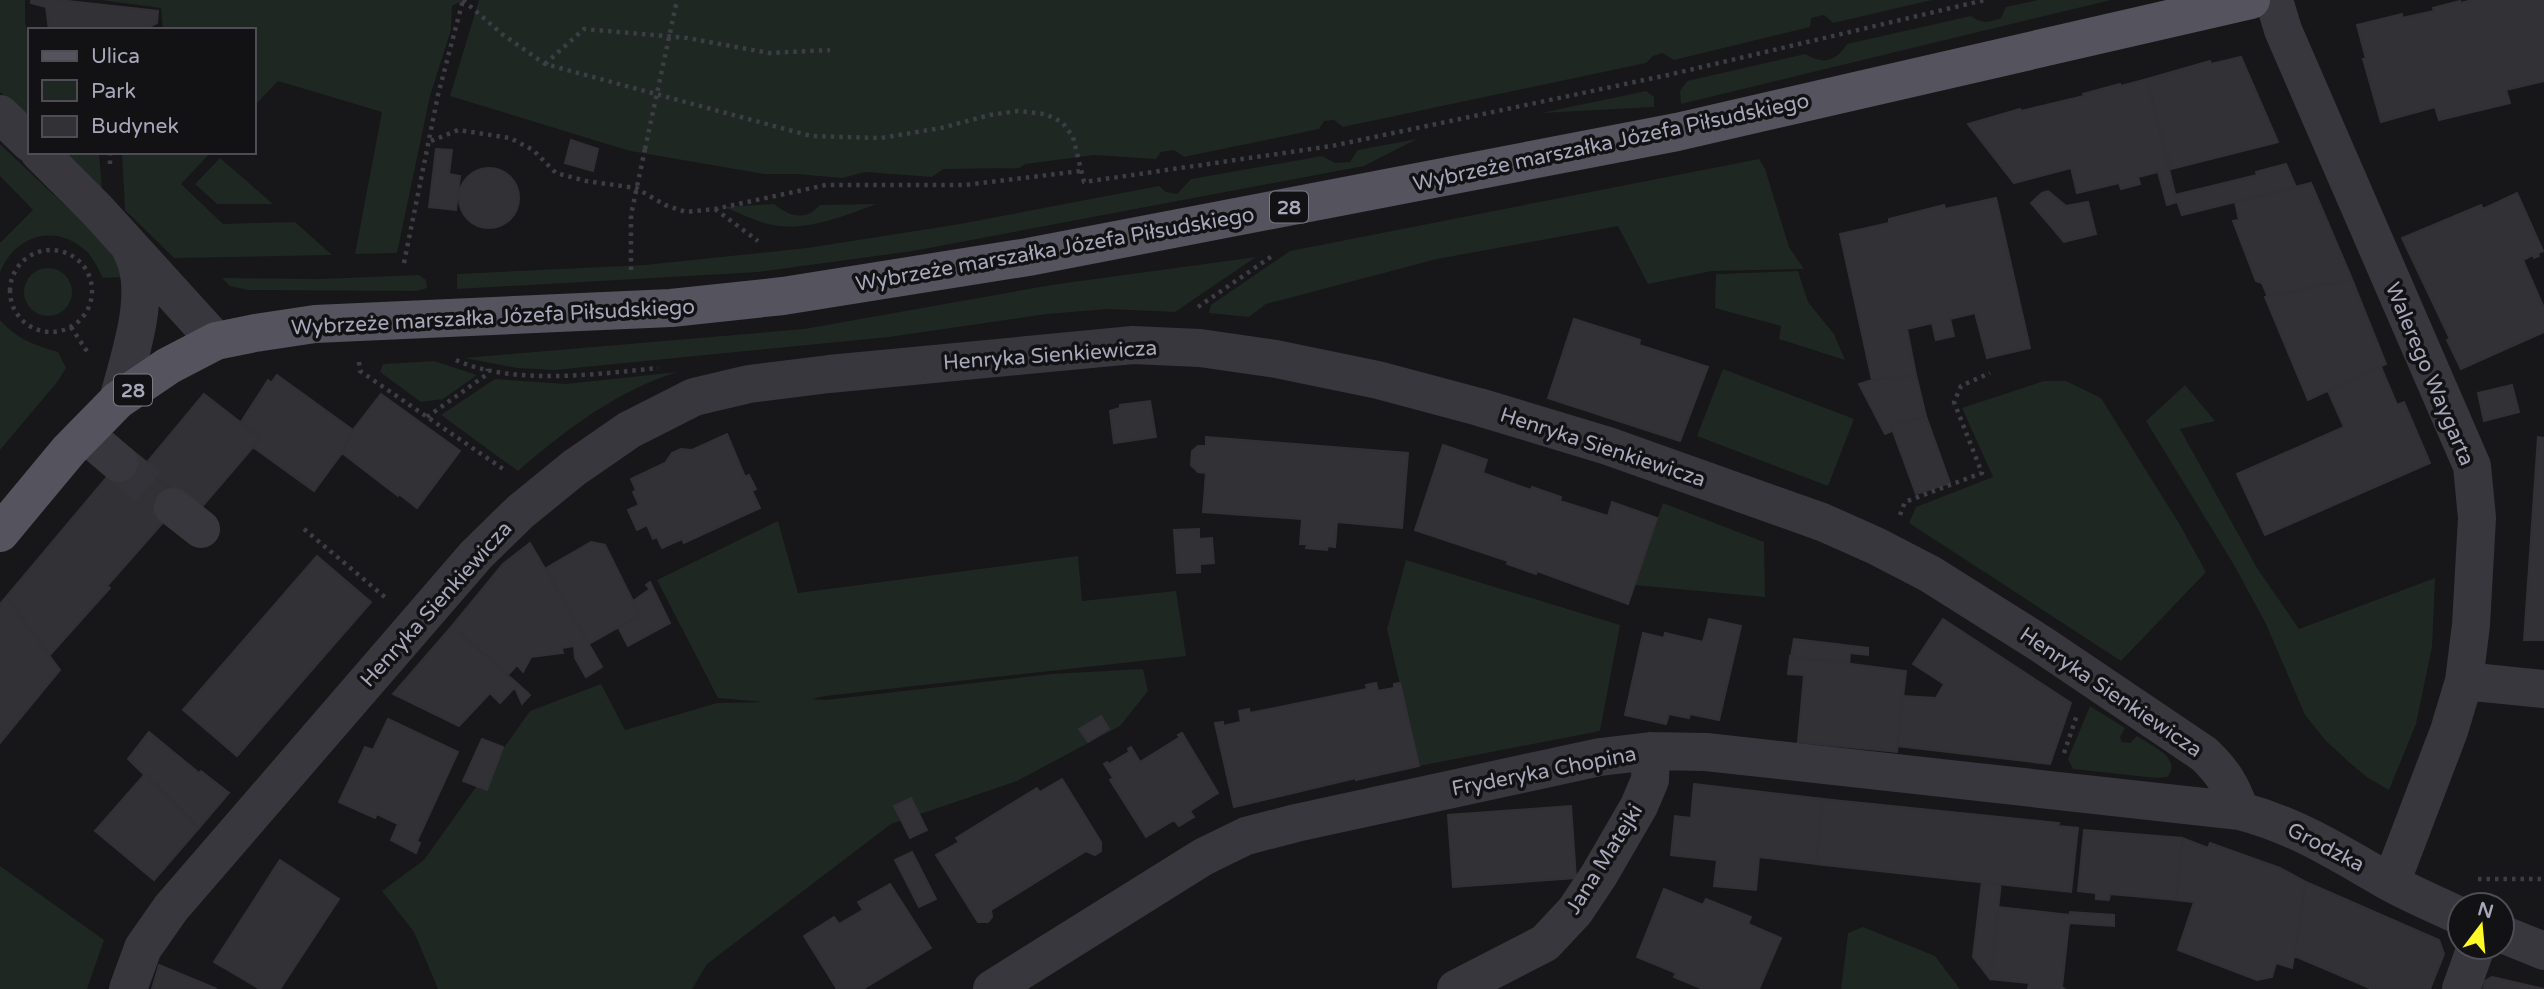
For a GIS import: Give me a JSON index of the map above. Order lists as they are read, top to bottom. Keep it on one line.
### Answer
{"streets":{"main road":["Wybrzeże marszałka Józefa Piłsudskiego","28"],"street":["Henryka Sienkiewicza","Walerego Waygarta","Fryderyka Chopina","Grodzka","Jana Matejki"]},"crossings":[["Henryka Sienkiewicza","Grodzka"],["Walerego Waygarta","Grodzka"],["Fryderyka Chopina","Grodzka"],["Fryderyka Chopina","Jana Matejki"]],"legend":["Ulica","Park","Budynek"],"north":"top"}
